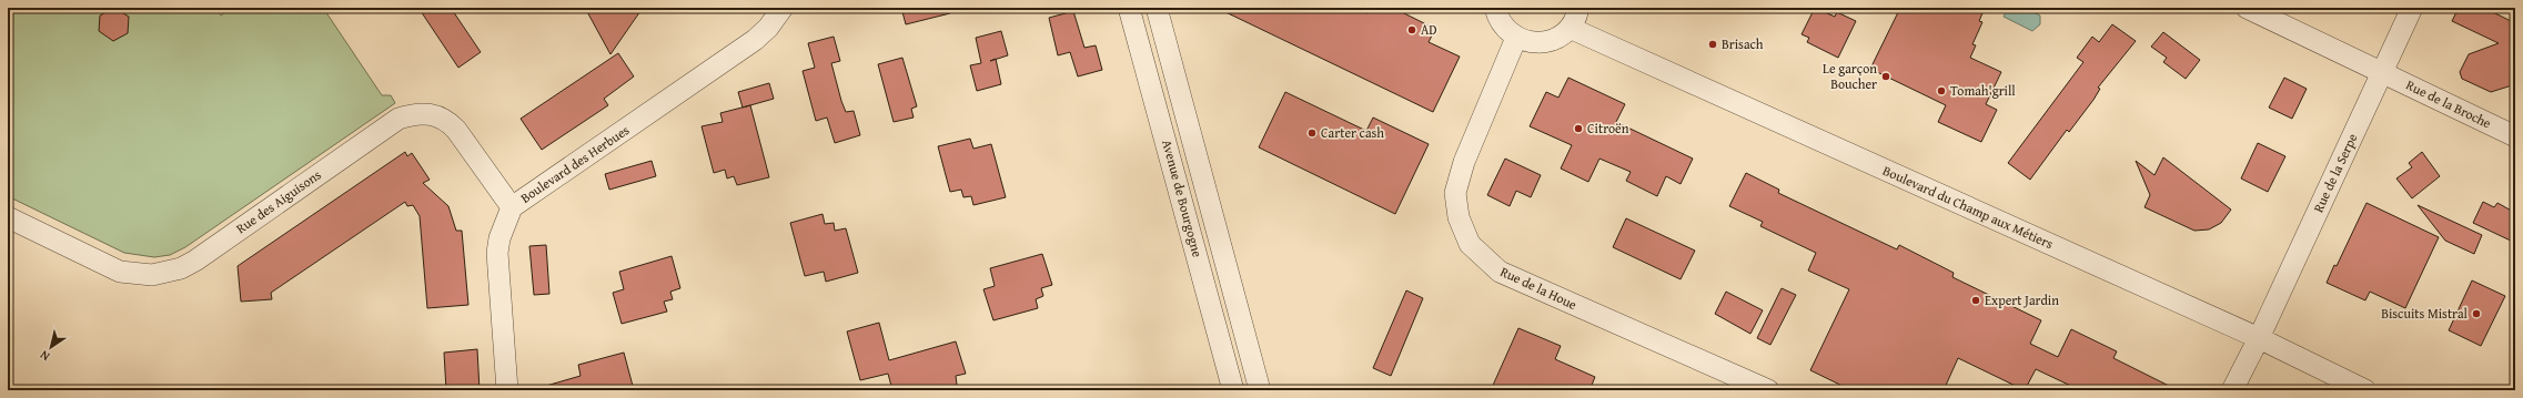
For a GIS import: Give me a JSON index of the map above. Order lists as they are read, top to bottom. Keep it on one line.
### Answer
{"streets":{"street":["Rue de la Broche","Boulevard des Herbues","Rue de la Serpe","Avenue de Bourgogne","Rue des Aiguisons","Boulevard du Champ aux Métiers","Rue de la Houe"]},"crossings":[["Rue de la Broche","Rue de la Serpe"],["Boulevard des Herbues","Rue des Aiguisons"],["Rue de la Serpe","Boulevard du Champ aux Métiers"]],"places":["AD","Brisach","Le garçon Boucher","Tomah'grill","Citroën","Carter cash","Expert Jardin","Biscuits Mistral"],"north":"bottom left"}
